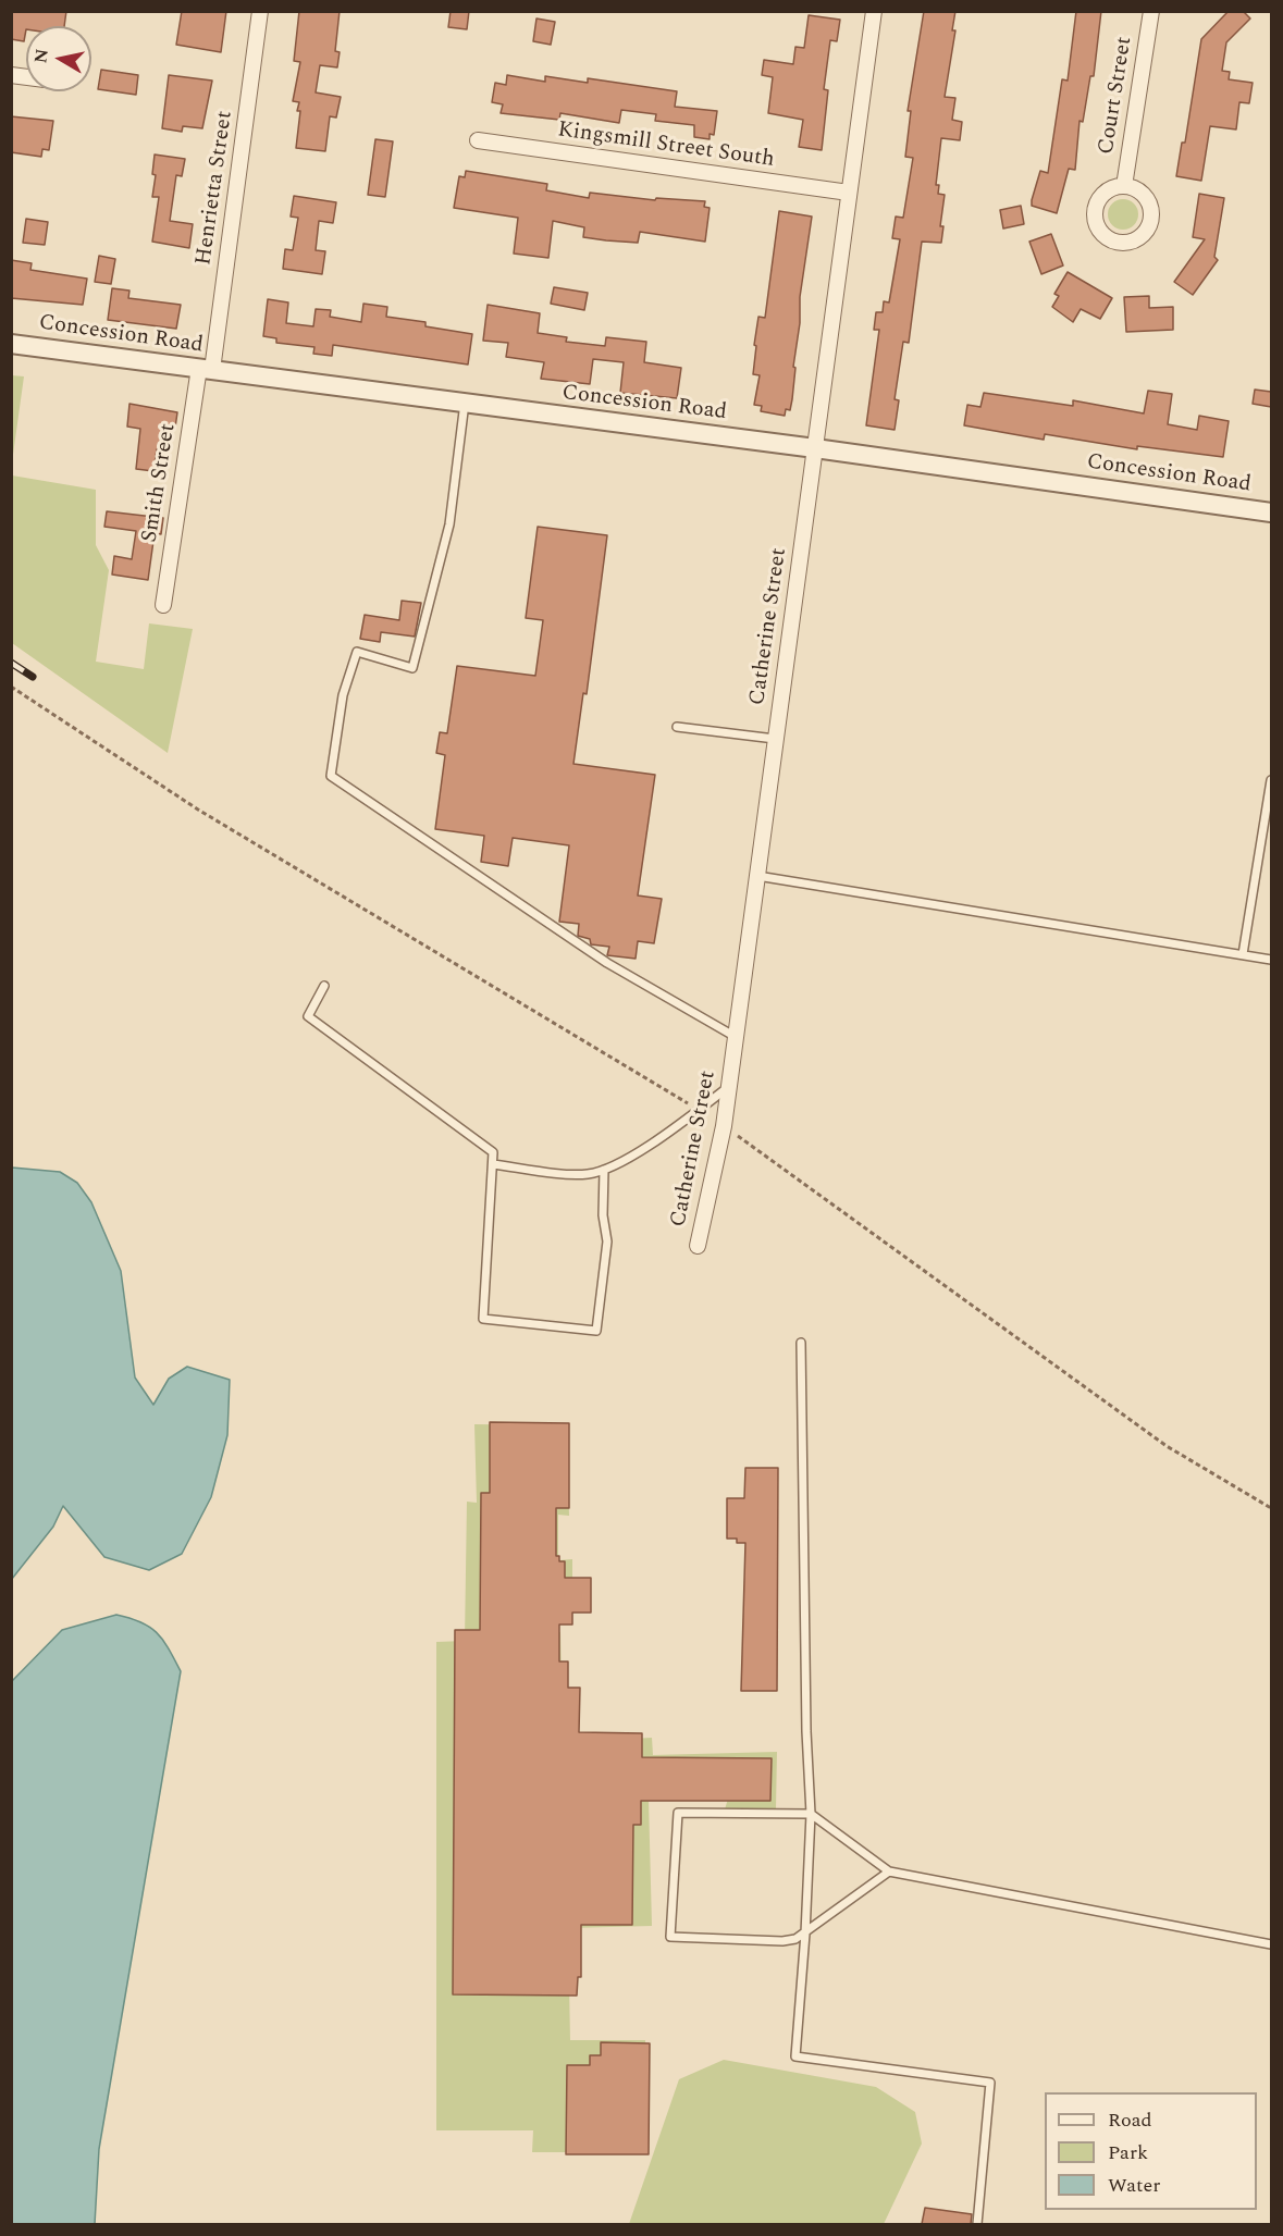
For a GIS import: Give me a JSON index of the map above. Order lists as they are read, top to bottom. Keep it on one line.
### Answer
{"streets":{"street":["Court Street","Kingsmill Street South","Henrietta Street","Concession Road","Smith Street","Catherine Street"]},"crossings":[["Kingsmill Street South","Catherine Street"],["Henrietta Street","Concession Road"],["Henrietta Street","Smith Street"],["Concession Road","Smith Street"],["Concession Road","Catherine Street"]],"legend":["Road","Park","Water"],"north":"left"}
